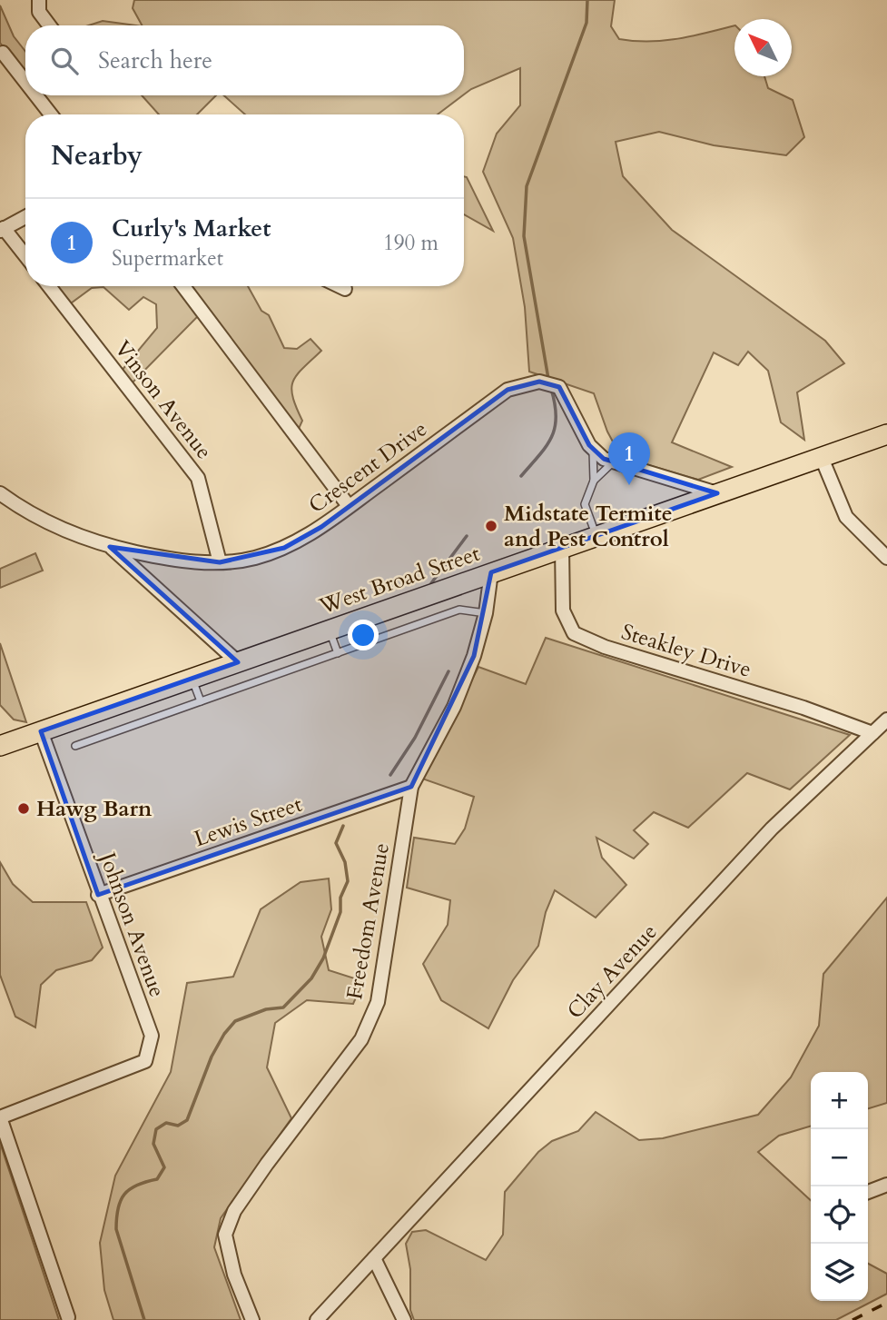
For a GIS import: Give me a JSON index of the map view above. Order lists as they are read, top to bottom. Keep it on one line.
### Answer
{"streets":{"main road":["West Broad Street"],"street":["Vinson Avenue","Crescent Drive","Steakley Drive","Lewis Street","Freedom Avenue","Johnson Avenue","Clay Avenue"]},"crossings":[["Vinson Avenue","Crescent Drive"],["West Broad Street","Steakley Drive"],["West Broad Street","Freedom Avenue"],["West Broad Street","Johnson Avenue"],["Steakley Drive","Clay Avenue"],["Lewis Street","Freedom Avenue"],["Lewis Street","Johnson Avenue"]],"places":["Midstate Termite and Pest Control","Hawg Barn"],"north":"top left","page":{"search":"Search here","heading":"Nearby","list":[{"mark":"1","name":"Curly's Market","note":"Supermarket","value":"190 m"}],"pins":"1","map_buttons":["+","−"]}}
